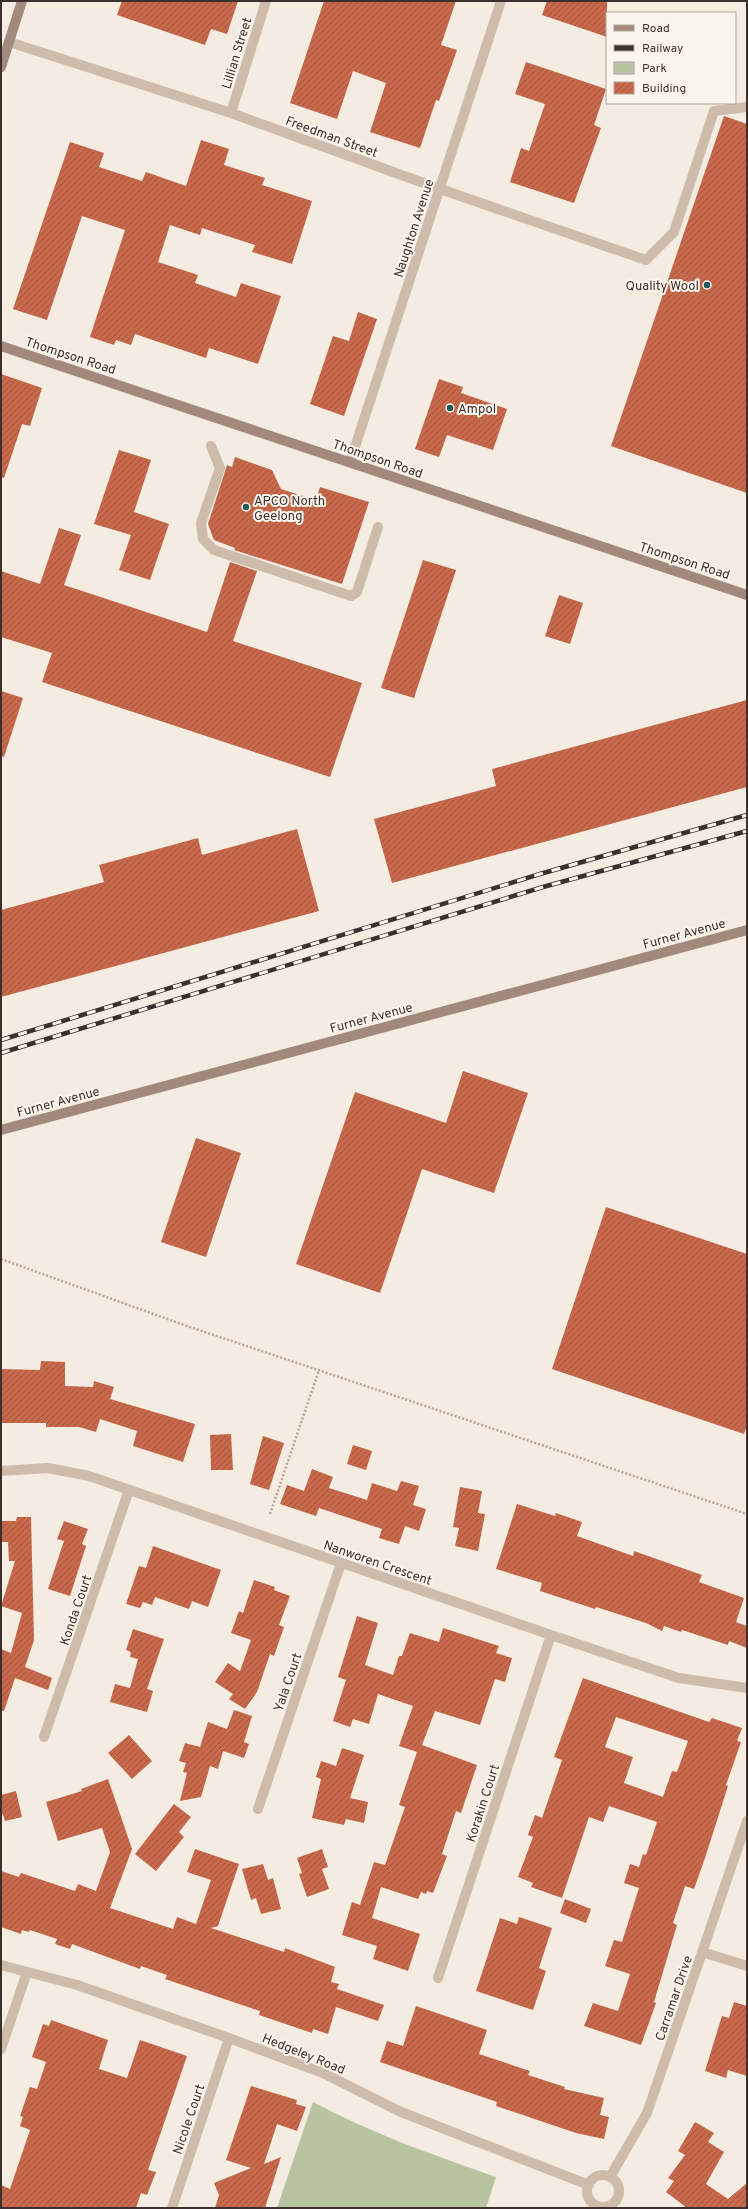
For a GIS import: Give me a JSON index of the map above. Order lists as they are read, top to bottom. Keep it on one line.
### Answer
{"streets":{"main road":["Thompson Road","Furner Avenue"],"street":["Lillian Street","Freedman Street","Naughton Avenue","Nanworen Crescent","Konda Court","Yala Court","Korakin Court","Carramar Drive","Hedgeley Road","Nicole Court"]},"crossings":[["Lillian Street","Freedman Street"],["Freedman Street","Naughton Avenue"],["Naughton Avenue","Thompson Road"],["Nanworen Crescent","Konda Court"],["Nanworen Crescent","Yala Court"],["Nanworen Crescent","Korakin Court"],["Carramar Drive","Hedgeley Road"],["Hedgeley Road","Nicole Court"]],"places":["Quality Wool","Ampol","APCO North Geelong"],"legend":["Road","Railway","Park","Building"]}
